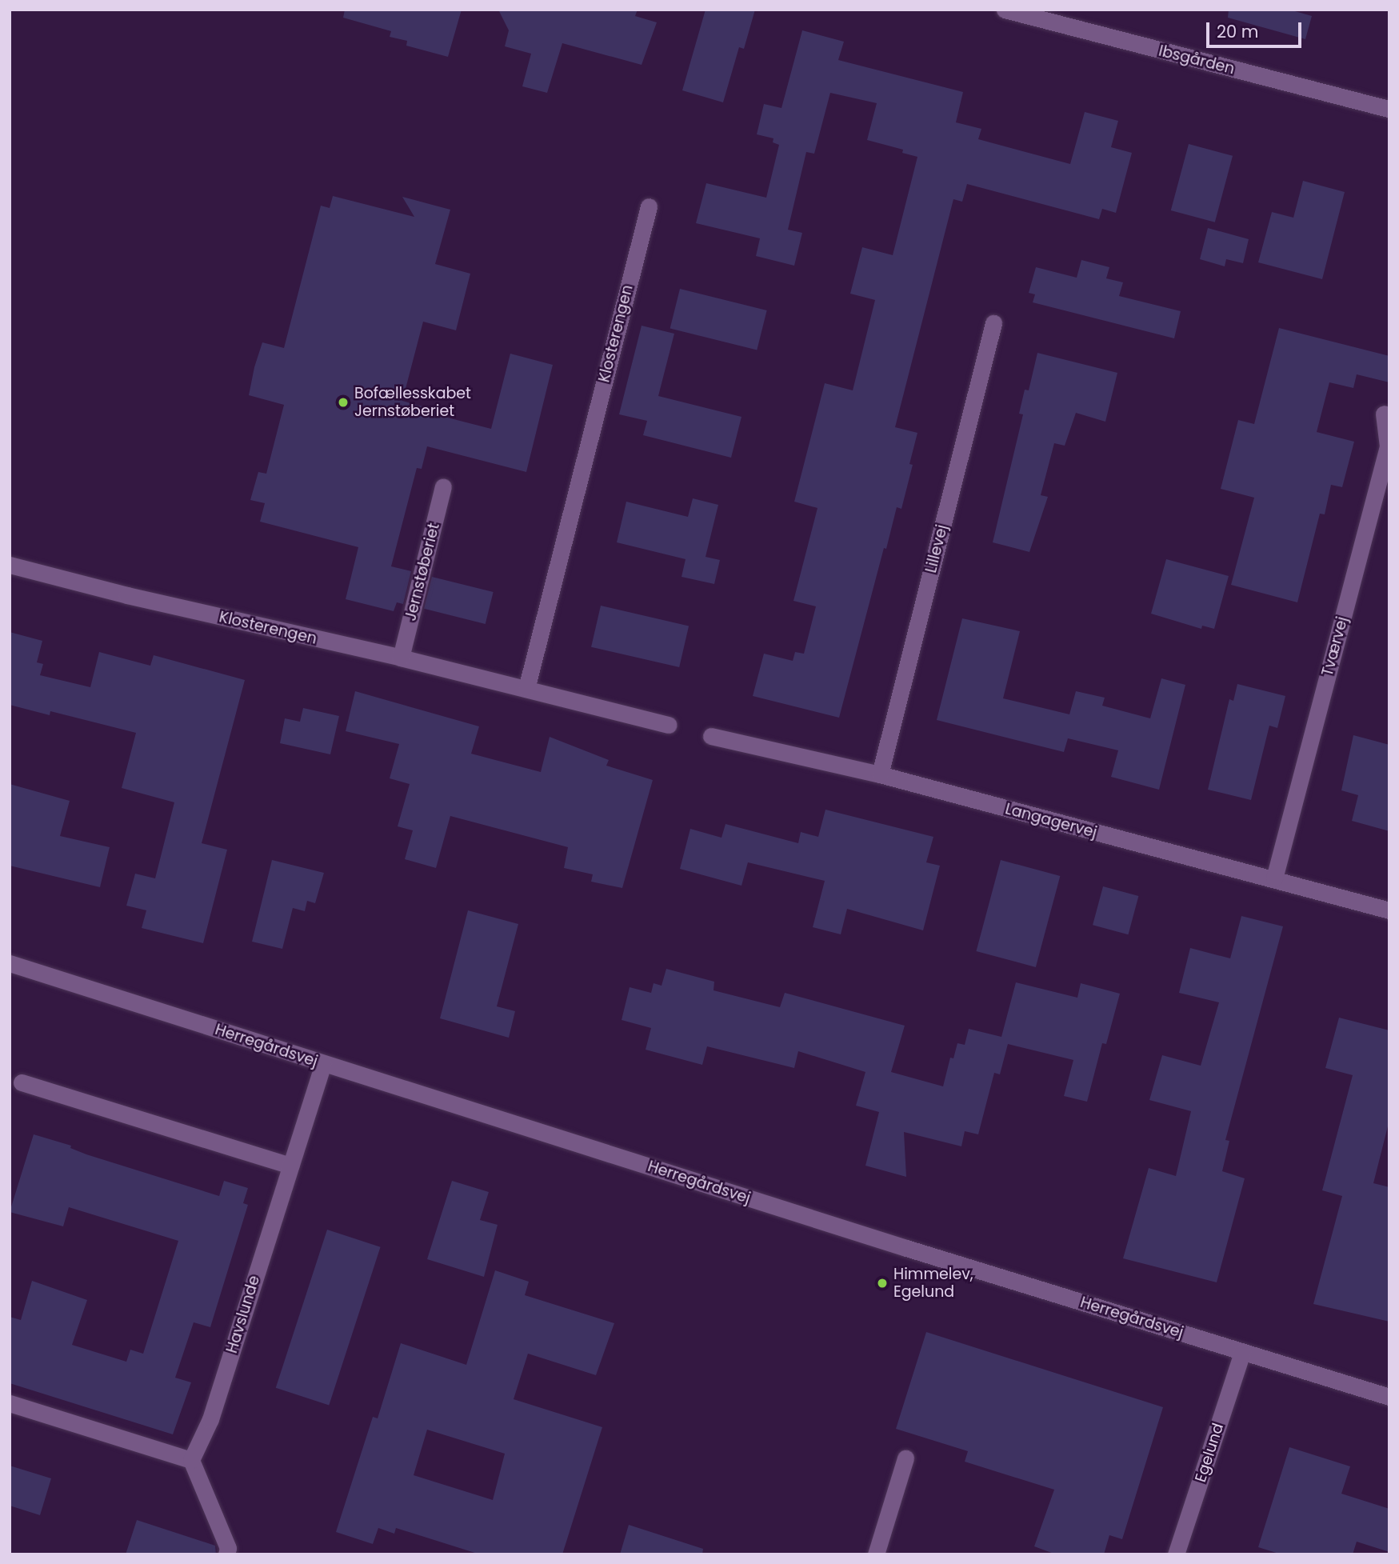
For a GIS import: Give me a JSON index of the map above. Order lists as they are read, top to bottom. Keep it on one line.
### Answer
{"streets":{"street":["Ibsgården","Klosterengen","Lillevej","Jernstøberiet","Tværvej","Langagervej","Herregårdsvej","Havslunde","Egelund"]},"crossings":[["Klosterengen","Jernstøberiet"],["Lillevej","Langagervej"],["Tværvej","Langagervej"],["Herregårdsvej","Havslunde"],["Herregårdsvej","Egelund"]],"places":["Bofællesskabet Jernstøberiet","Himmelev, Egelund"],"scale_bar":"20 m"}
